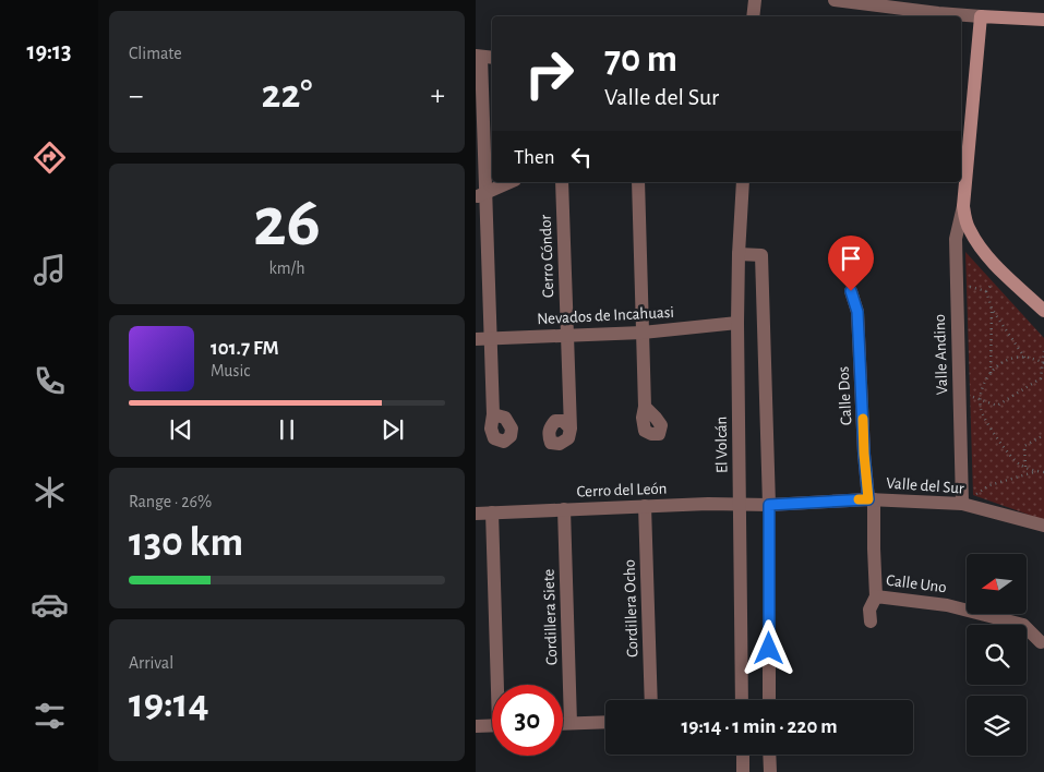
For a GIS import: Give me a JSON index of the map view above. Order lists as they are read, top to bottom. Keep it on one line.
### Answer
{"streets":{"street":["Cerro Cóndor","Nevados de Incahuasi","Valle Andino","Calle Dos","El Volcán","Valle del Sur","Cerro del León","Calle Uno","Cordillera Ocho","Cordillera Siete"]},"crossings":[["Cerro Cóndor","Nevados de Incahuasi"],["Nevados de Incahuasi","El Volcán"],["Valle Andino","Valle del Sur"],["Calle Dos","Valle del Sur"],["Calle Dos","Calle Uno"],["El Volcán","Cerro del León"],["Valle del Sur","Cerro del León"],["Valle del Sur","Calle Uno"],["Cerro del León","Cordillera Ocho"],["Cerro del León","Cordillera Siete"]],"north":"left","page":{"tabs":"19:13","tile":["Climate",["26","km/h"],["Range · 26%","130 km"],["Arrival","19:14"]],"turn":["70 m","Valle del Sur"],"heat":["−","22°","+"],"then":"Then","song":["101.7 FM","Music"],"limit":"30","trip":"19:14 · 1 min · 220 m"}}
